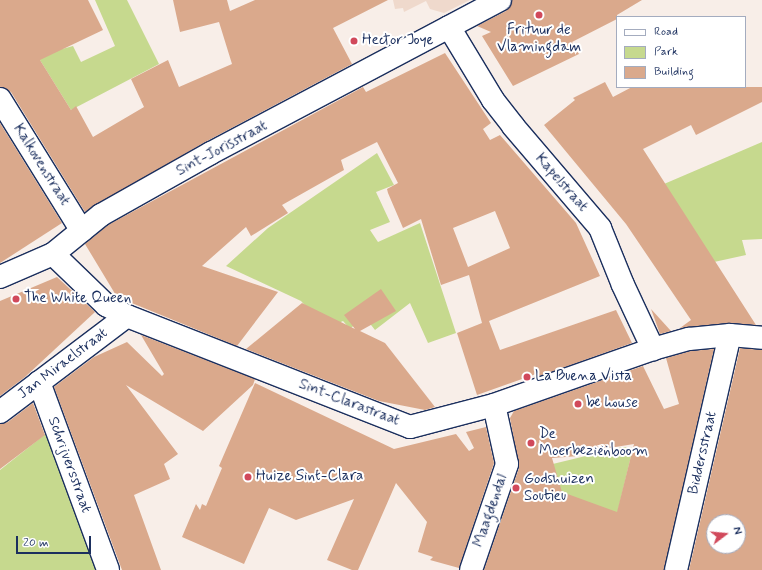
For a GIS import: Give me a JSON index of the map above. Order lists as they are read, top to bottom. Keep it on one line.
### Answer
{"streets":{"street":["Sint-Jorisstraat","Kalkovenstraat","Kapelstraat","Jan Miraelstraat","Sint-Clarastraat","Biddersstraat","Schrijversstraat","Maagdendal"]},"crossings":[["Sint-Jorisstraat","Kalkovenstraat"],["Sint-Jorisstraat","Kapelstraat"],["Sint-Jorisstraat","Sint-Clarastraat"],["Kapelstraat","Sint-Clarastraat"],["Jan Miraelstraat","Sint-Clarastraat"],["Jan Miraelstraat","Schrijversstraat"],["Sint-Clarastraat","Biddersstraat"],["Sint-Clarastraat","Maagdendal"]],"places":["Frituur de Vlamingdam","Hector Joye","The White Queen","La Buena Vista","be house","De Moerbeziënboom","Huize Sint-Clara","Godshuizen Soutieu"],"legend":["Road","Park","Building"],"scale_bar":"20 m","north":"right"}
